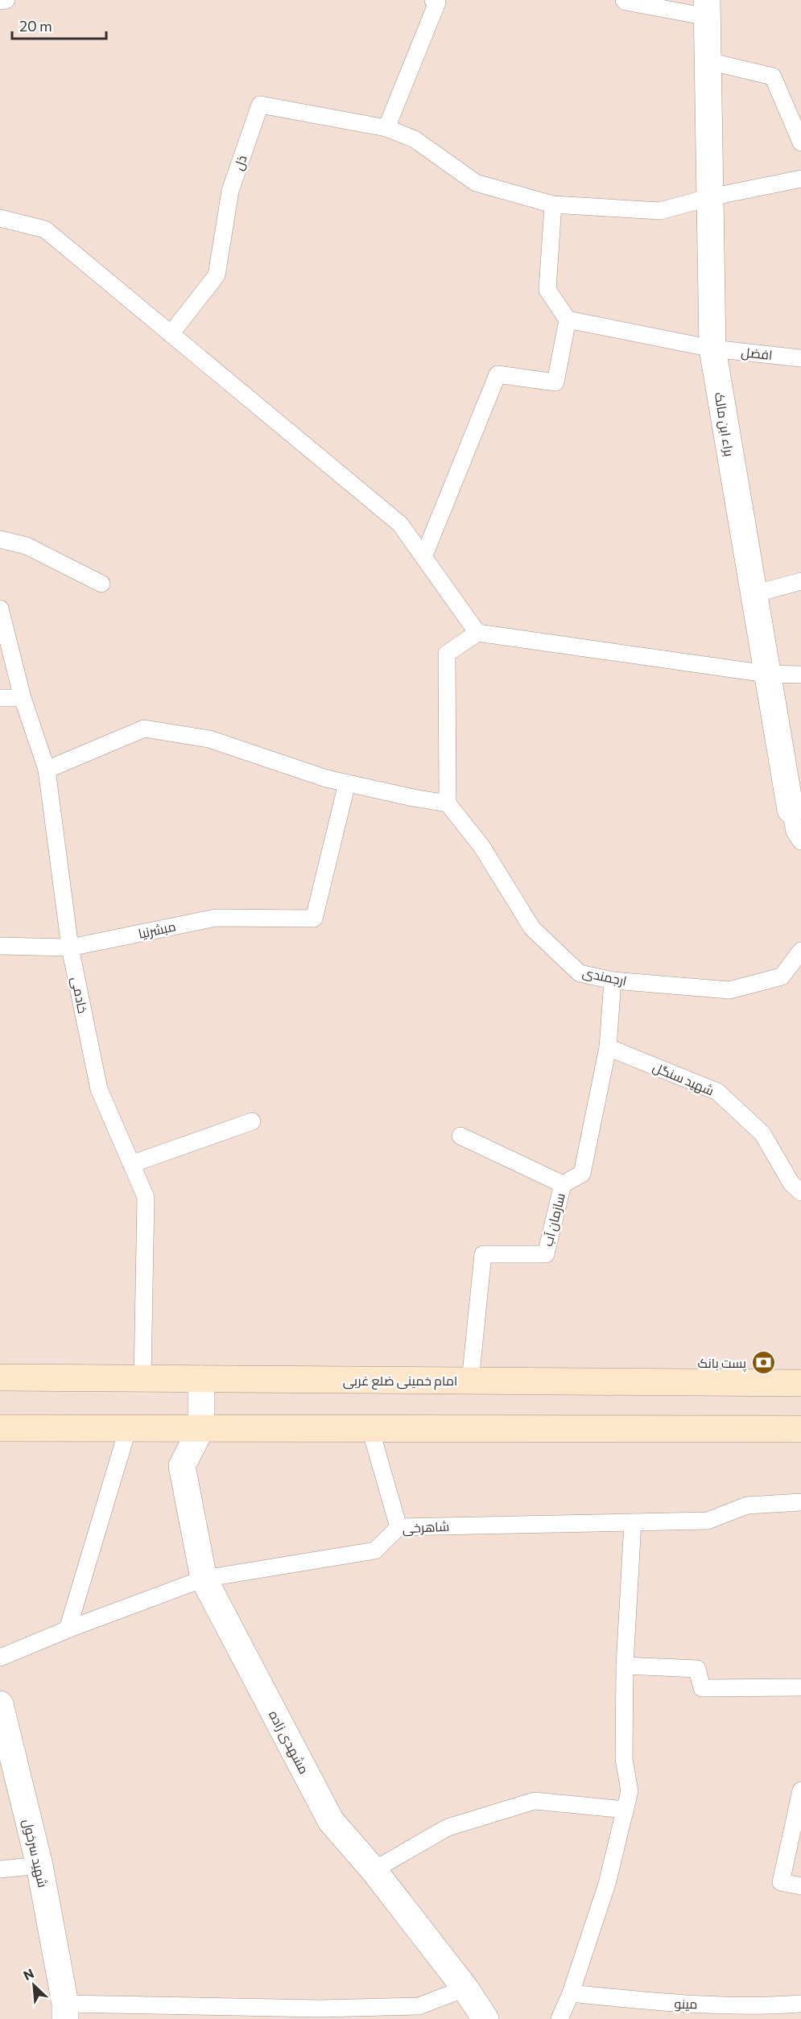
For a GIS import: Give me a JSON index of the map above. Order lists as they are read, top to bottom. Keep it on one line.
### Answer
{"streets":{"main road":["امام خمینی ضلع غربی"],"street":["براء ابن مالک","مشهدی زاده","شهید سرخول"],"lane":["ذل","افضل","مبشرنیا","ارجمندی","خادمی","شهید سنگل","سازمان آب","شاهرخی","مینو"]},"crossings":[["افضل","براء ابن مالک"],["مبشرنیا","خادمی"],["ارجمندی","سازمان آب"],["خادمی","امام خمینی ضلع غربی"],["شهید سنگل","سازمان آب"],["سازمان آب","امام خمینی ضلع غربی"],["شاهرخی","مشهدی زاده"]],"places":{"bank":["پست بانک"]},"scale_bar":"20 m","north":"top left"}
